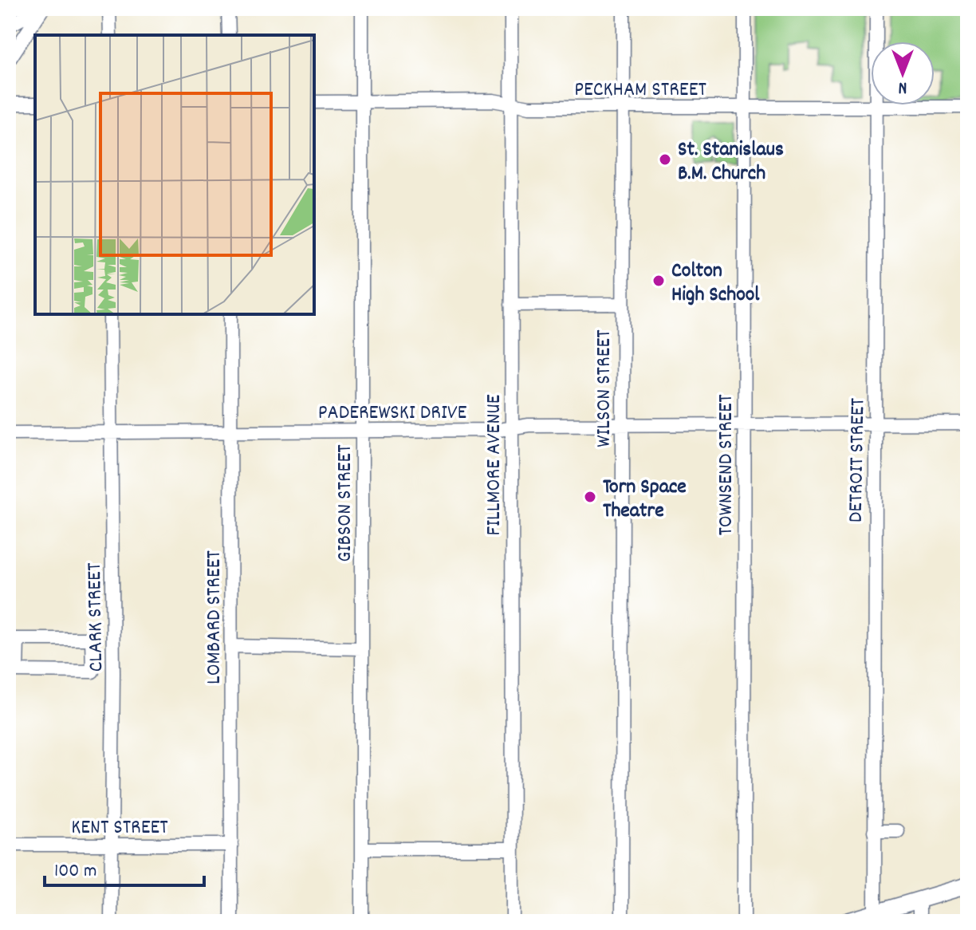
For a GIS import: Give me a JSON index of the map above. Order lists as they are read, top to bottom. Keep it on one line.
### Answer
{"streets":{"street":["PECKHAM STREET","WILSON STREET","PADEREWSKI DRIVE","DETROIT STREET","FILLMORE AVENUE","TOWNSEND STREET","GIBSON STREET","CLARK STREET","LOMBARD STREET","KENT STREET"]},"crossings":[["PECKHAM STREET","WILSON STREET"],["PECKHAM STREET","DETROIT STREET"],["PECKHAM STREET","FILLMORE AVENUE"],["PECKHAM STREET","TOWNSEND STREET"],["PECKHAM STREET","GIBSON STREET"],["WILSON STREET","PADEREWSKI DRIVE"],["PADEREWSKI DRIVE","DETROIT STREET"],["PADEREWSKI DRIVE","FILLMORE AVENUE"],["PADEREWSKI DRIVE","TOWNSEND STREET"],["PADEREWSKI DRIVE","GIBSON STREET"],["PADEREWSKI DRIVE","CLARK STREET"],["PADEREWSKI DRIVE","LOMBARD STREET"],["CLARK STREET","KENT STREET"],["LOMBARD STREET","KENT STREET"]],"places":["St. Stanislaus B.M. Church","Colton High School","Torn Space Theatre"],"scale_bar":"100 m","north":"bottom"}
